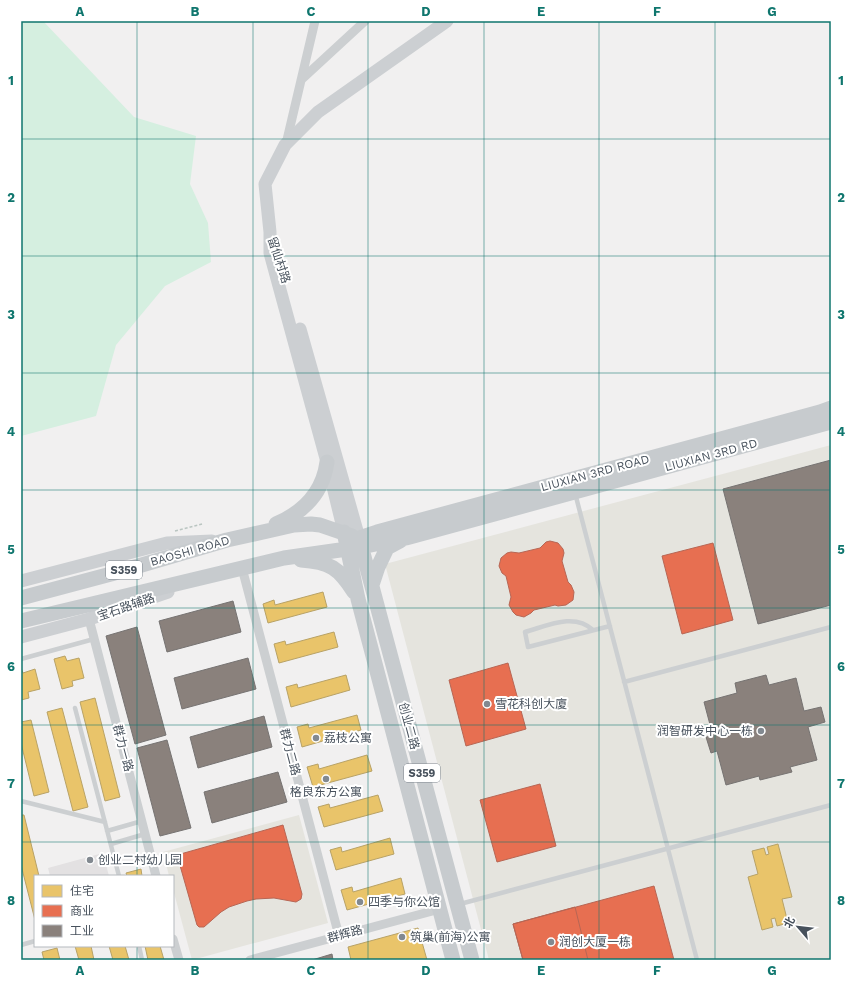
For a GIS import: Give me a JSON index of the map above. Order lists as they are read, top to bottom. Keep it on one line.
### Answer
{"streets":{"main road":["LIUXIAN 3RD RD","LIUXIAN 3RD ROAD","BAOSHI ROAD","S359","创业二路"],"street":["留仙村路","宝石路辅路","群力一路","群力二路","群辉路"]},"crossings":[["留仙村路","LIUXIAN 3RD ROAD"],["留仙村路","BAOSHI ROAD"],["留仙村路","创业二路"],["LIUXIAN 3RD ROAD","BAOSHI ROAD"],["LIUXIAN 3RD ROAD","创业二路"],["BAOSHI ROAD","创业二路"],["S359","宝石路辅路"],["S359","创业二路"],["S359","群力二路"],["宝石路辅路","群力一路"],["宝石路辅路","群力二路"],["创业二路","群辉路"],["群力二路","群辉路"]],"places":["雪花科创大廈","润智研发中心一栋","荔枝公寓","格良东方公寓","创业二村幼儿园","四季与你公馆","筑巢(前海)公寓","润创大厦一栋"],"legend":["住宅","商业","工业"],"north":"top left","grid":{"columns":["A","B","C","D","E","F","G"],"rows":["1","2","3","4","5","6","7","8"]}}
